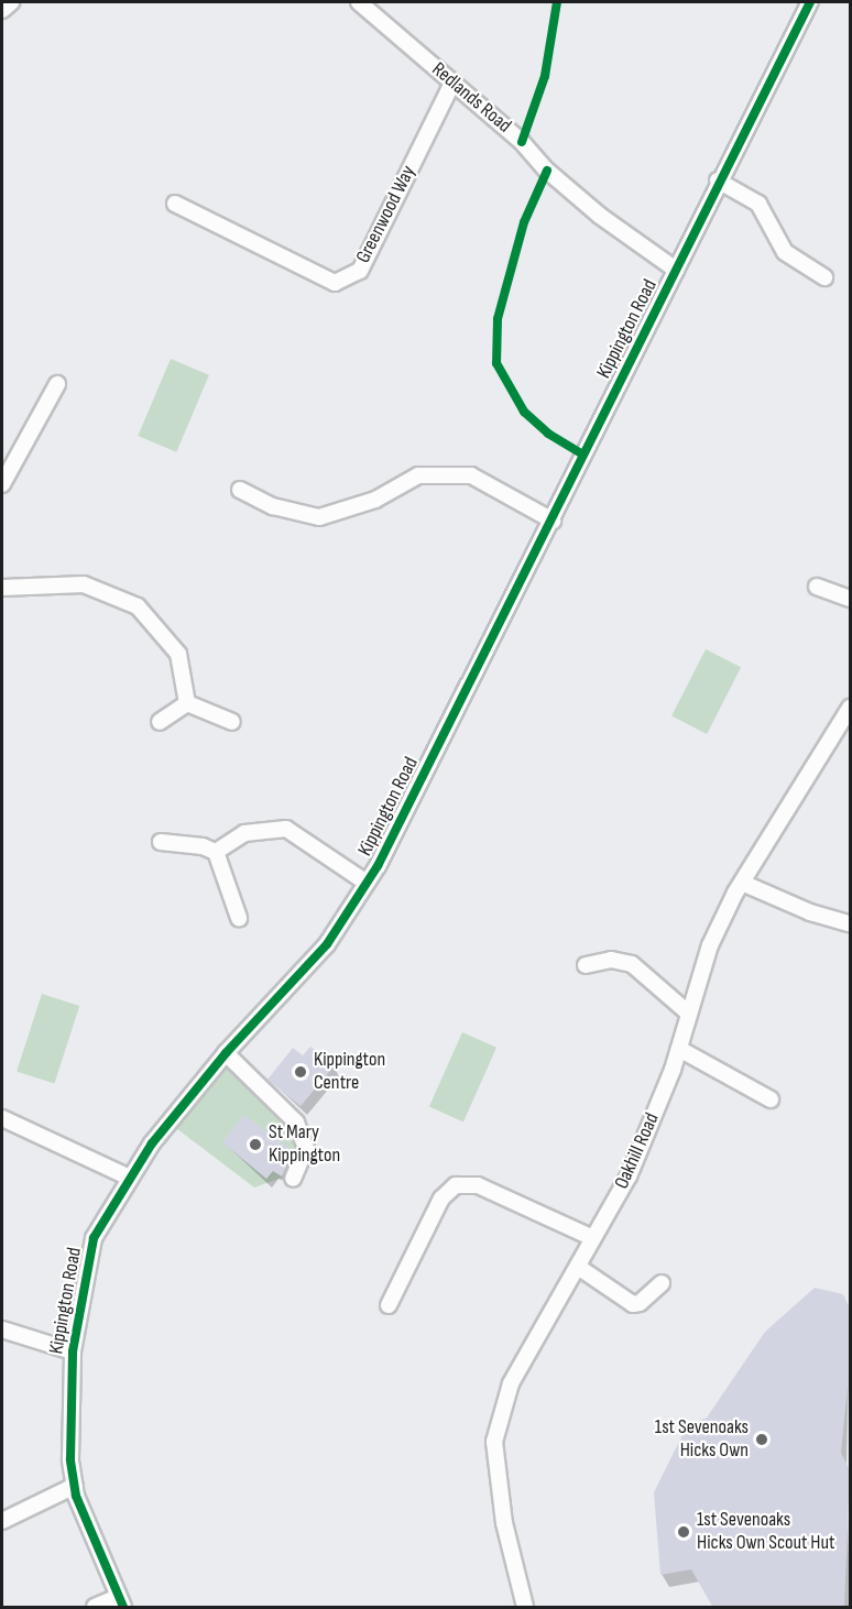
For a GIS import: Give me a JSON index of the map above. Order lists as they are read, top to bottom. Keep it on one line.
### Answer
{"streets":{"street":["Redlands Road","Greenwood Way","Kippington Road","Oakhill Road"]},"crossings":[["Redlands Road","Greenwood Way"],["Redlands Road","Kippington Road"]],"places":["Kippington Centre","St Mary Kippington","1st Sevenoaks Hicks Own","1st Sevenoaks Hicks Own Scout Hut"]}
